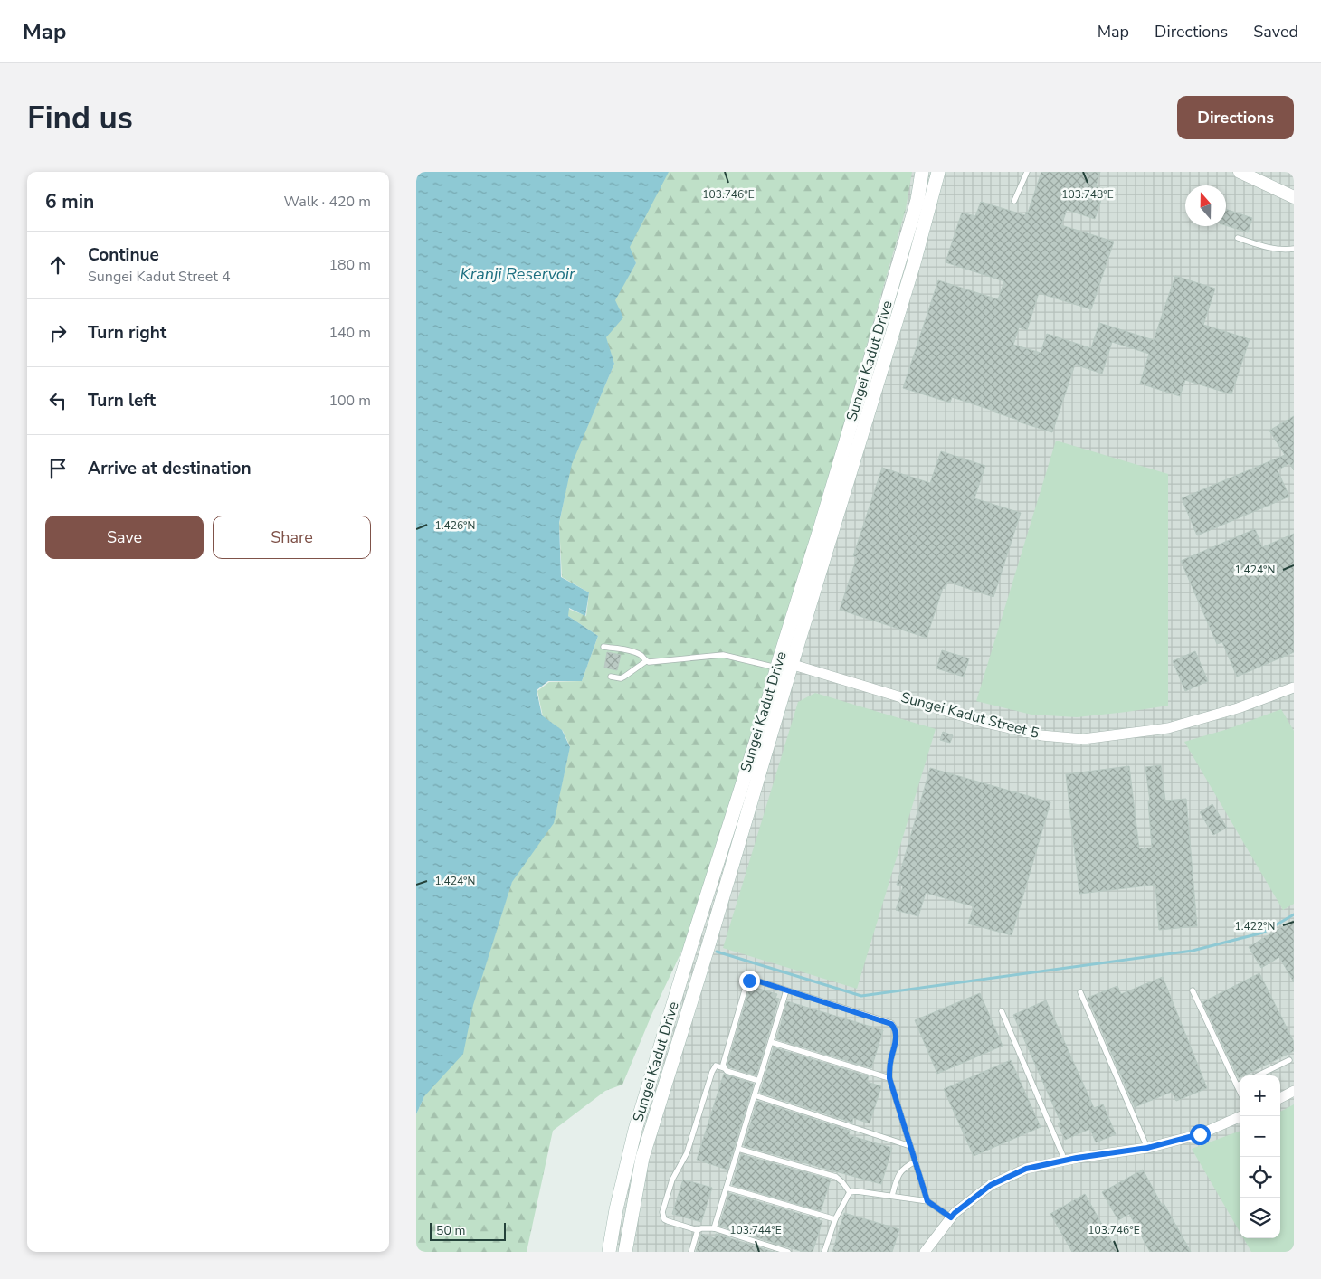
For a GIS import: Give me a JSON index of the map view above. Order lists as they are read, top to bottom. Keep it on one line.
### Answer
{"streets":{"main road":["Sungei Kadut Drive"],"street":["Sungei Kadut Street 5"]},"crossings":[["Sungei Kadut Drive","Sungei Kadut Street 5"]],"water":["Kranji Reservoir"],"scale_bar":"50 m","north":"top","page":{"header":"Map","nav":["Map","Directions","Saved"],"buttons":["Directions",["Save","Share"]],"title":"Find us","heading":["6 min","Walk · 420 m"],"list":[["Continue","Sungei Kadut Street 4","180 m"],["Turn right","140 m"],["Turn left","100 m"],"Arrive at destination"],"map_buttons":["+","−"],"scale":"50 m"},"coordinates":["103.746°E","103.748°E","1.426°N","1.424°N","1.422°N","103.744°E"]}
